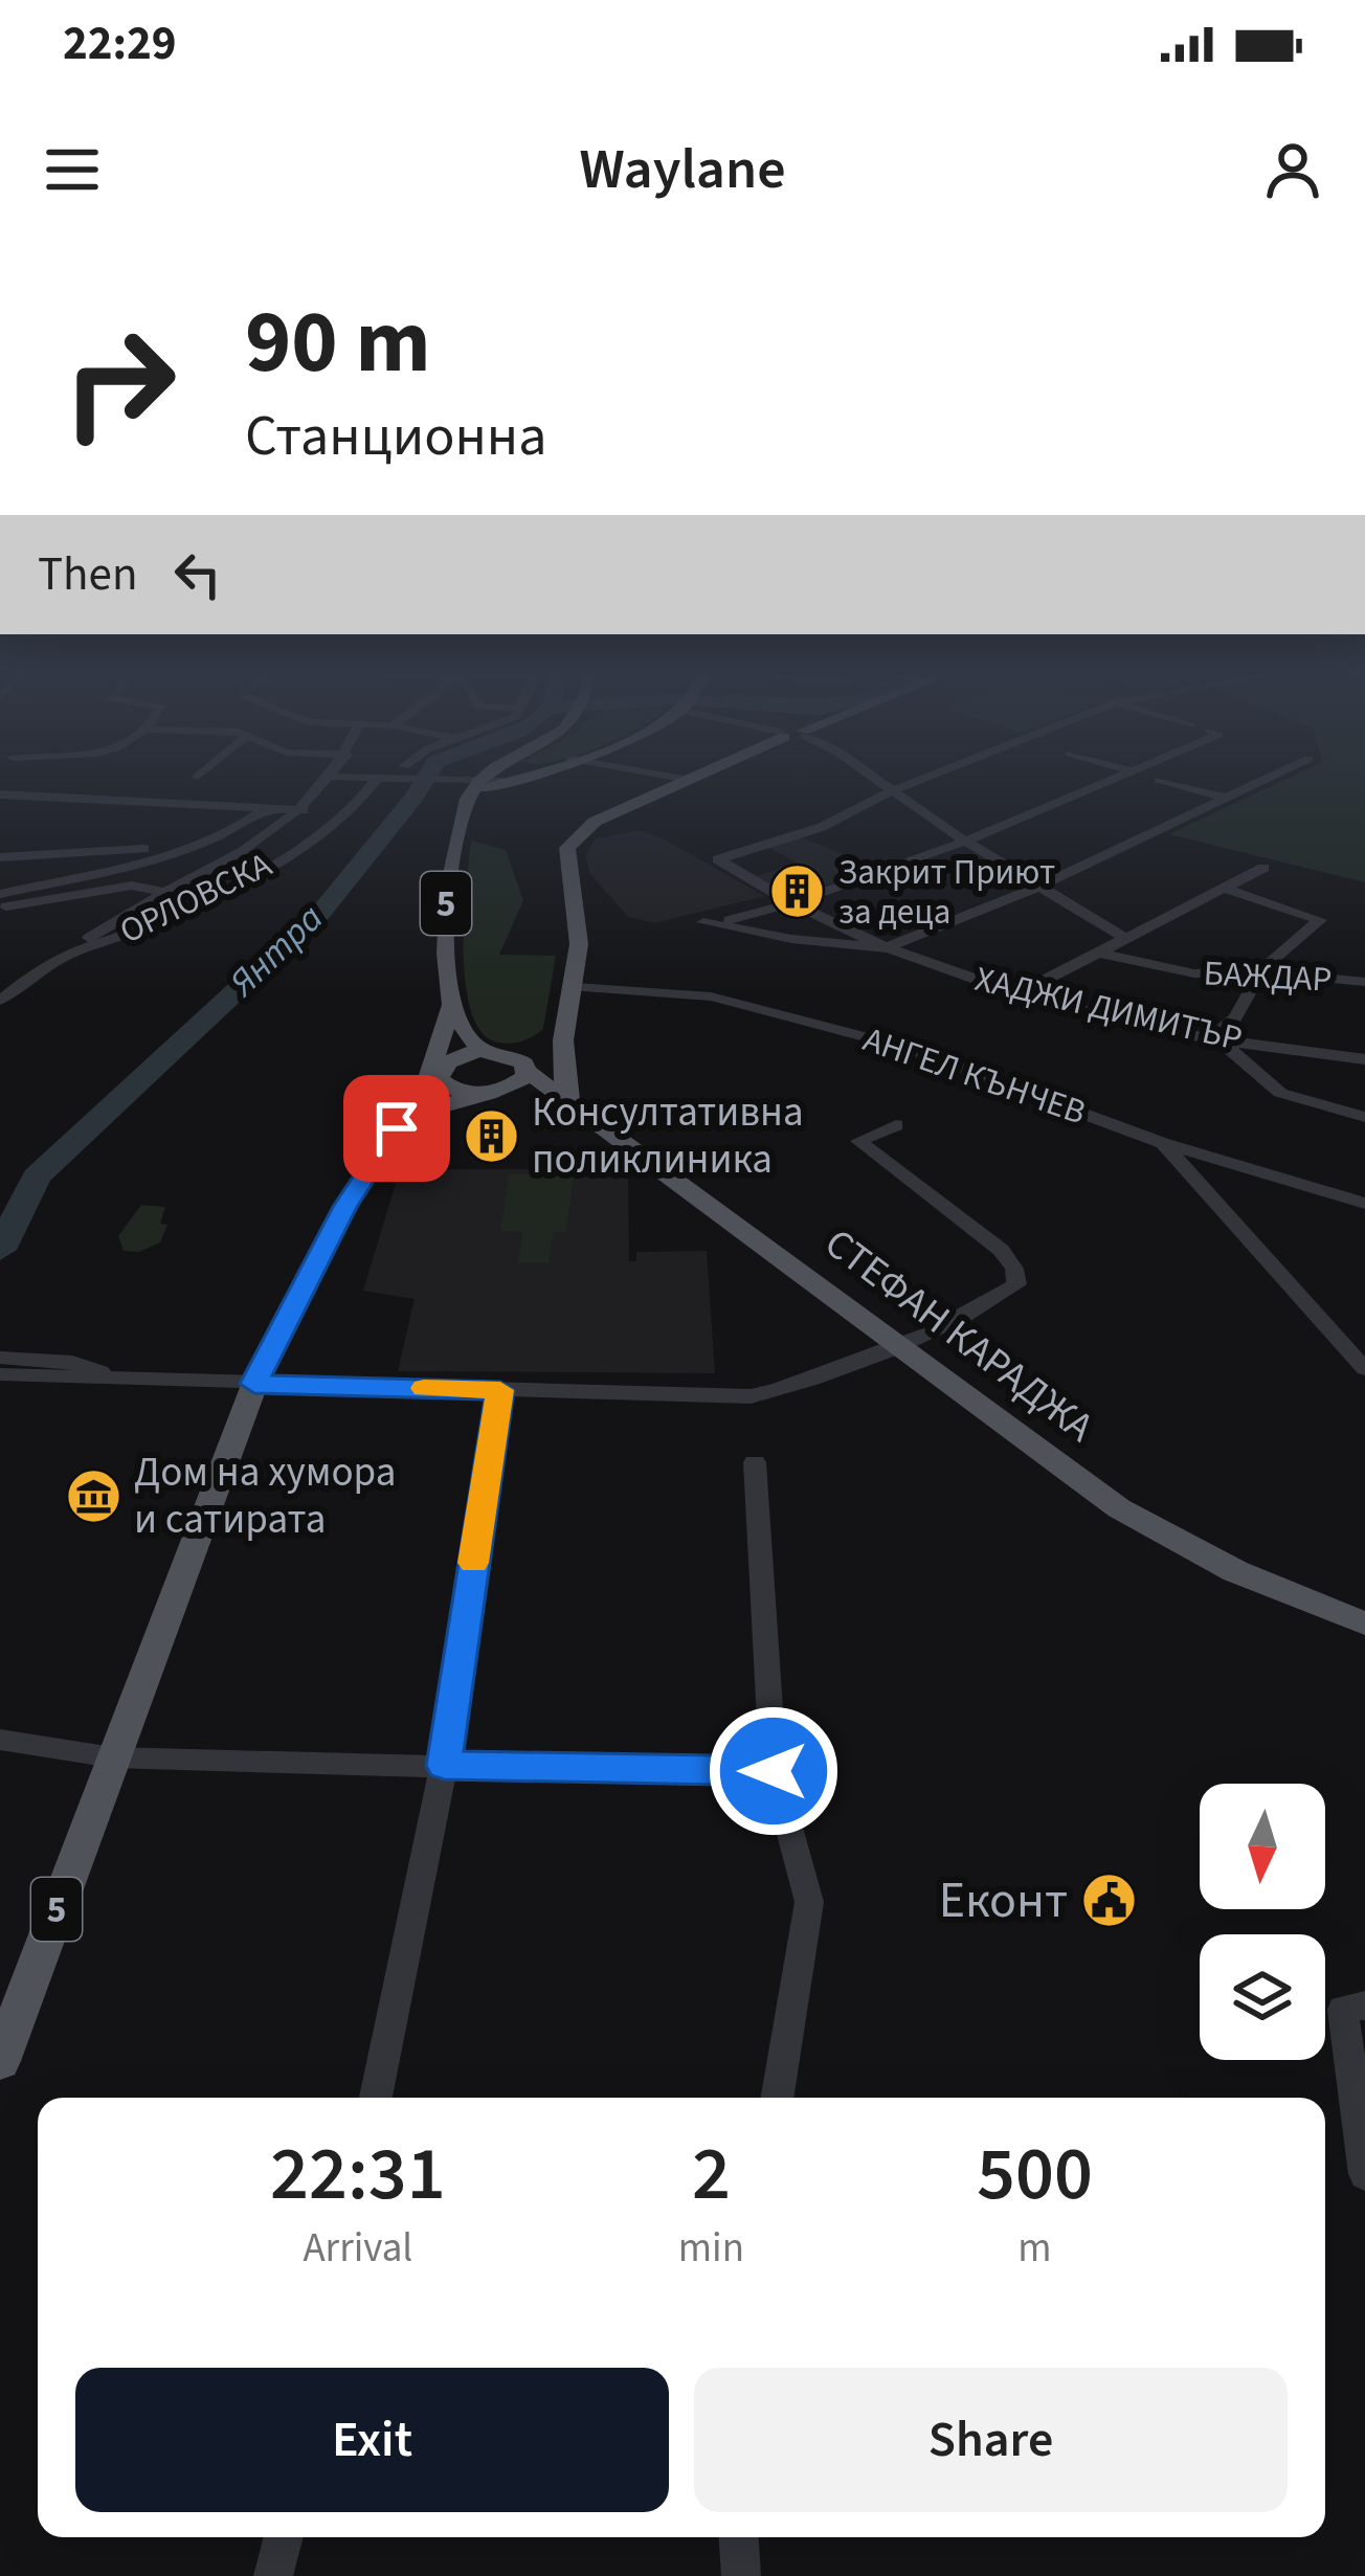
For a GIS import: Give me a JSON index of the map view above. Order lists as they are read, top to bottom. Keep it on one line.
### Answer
{"streets":{"main road":["5","СТЕФАН КАРАДЖА"],"street":["ОРЛОВСКА","БАЖДАР","ХАДЖИ ДИМИТЪР","АНГЕЛ КЪНЧЕВ"]},"water":["Янтра"],"places":{"building":["Закрит Приют за деца","Консултативна поликлиника"],"museum":["Дом на хумора и сатирата"],"public building":["Еконт"]},"north":"bottom","page":{"status":"22:29","header":"Waylane","turn":["90 m","Станционна"],"then":"Then","eta":["22:31","Arrival","2","min","500","m"],"buttons":["Exit","Share"]}}
